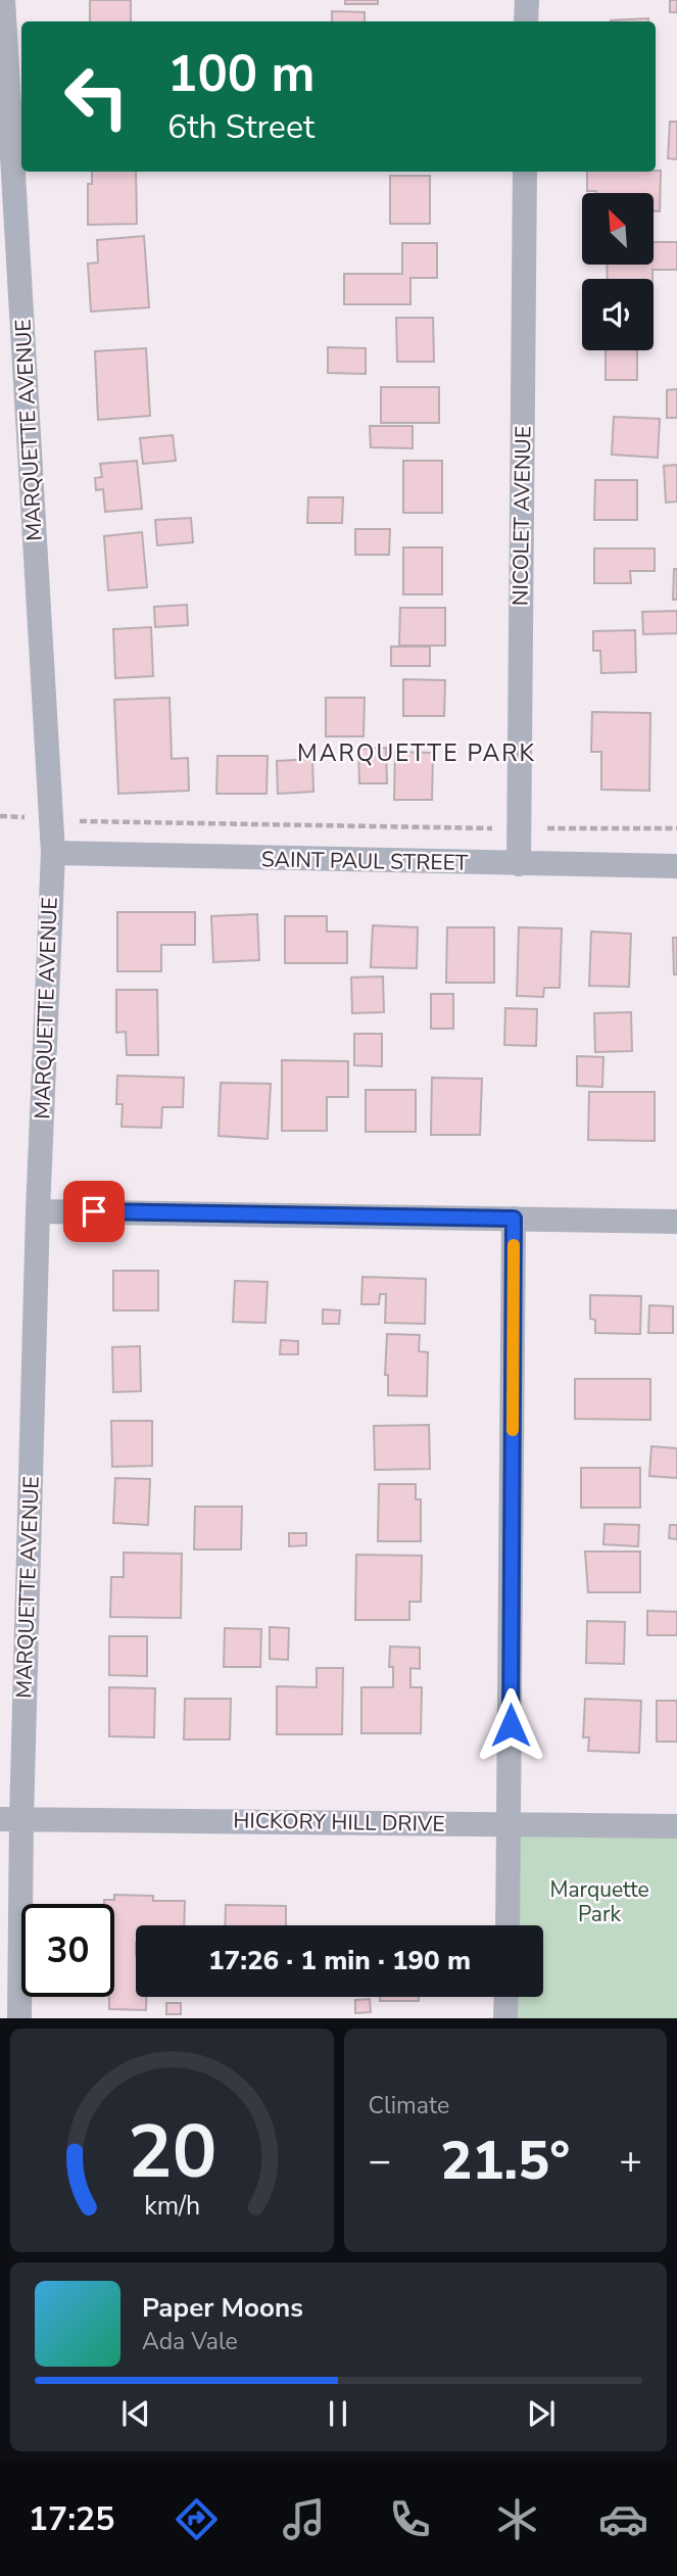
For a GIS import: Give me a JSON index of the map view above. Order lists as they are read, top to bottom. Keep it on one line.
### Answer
{"streets":{"street":["MARQUETTE AVENUE","NICOLET AVENUE","SAINT PAUL STREET","HICKORY HILL DRIVE"]},"crossings":[["MARQUETTE AVENUE","SAINT PAUL STREET"],["MARQUETTE AVENUE","HICKORY HILL DRIVE"],["NICOLET AVENUE","SAINT PAUL STREET"]],"districts":["MARQUETTE PARK"],"parks":["Marquette Park"],"north":"top left","page":{"turn":["100 m","6th Street"],"limit":"30","trip":"17:26 · 1 min · 190 m","tile":"Climate","heat":["−","21.5°","+"],"song":["Paper Moons","Ada Vale"],"tabs":"17:25","gauge":["20","km/h"]}}
